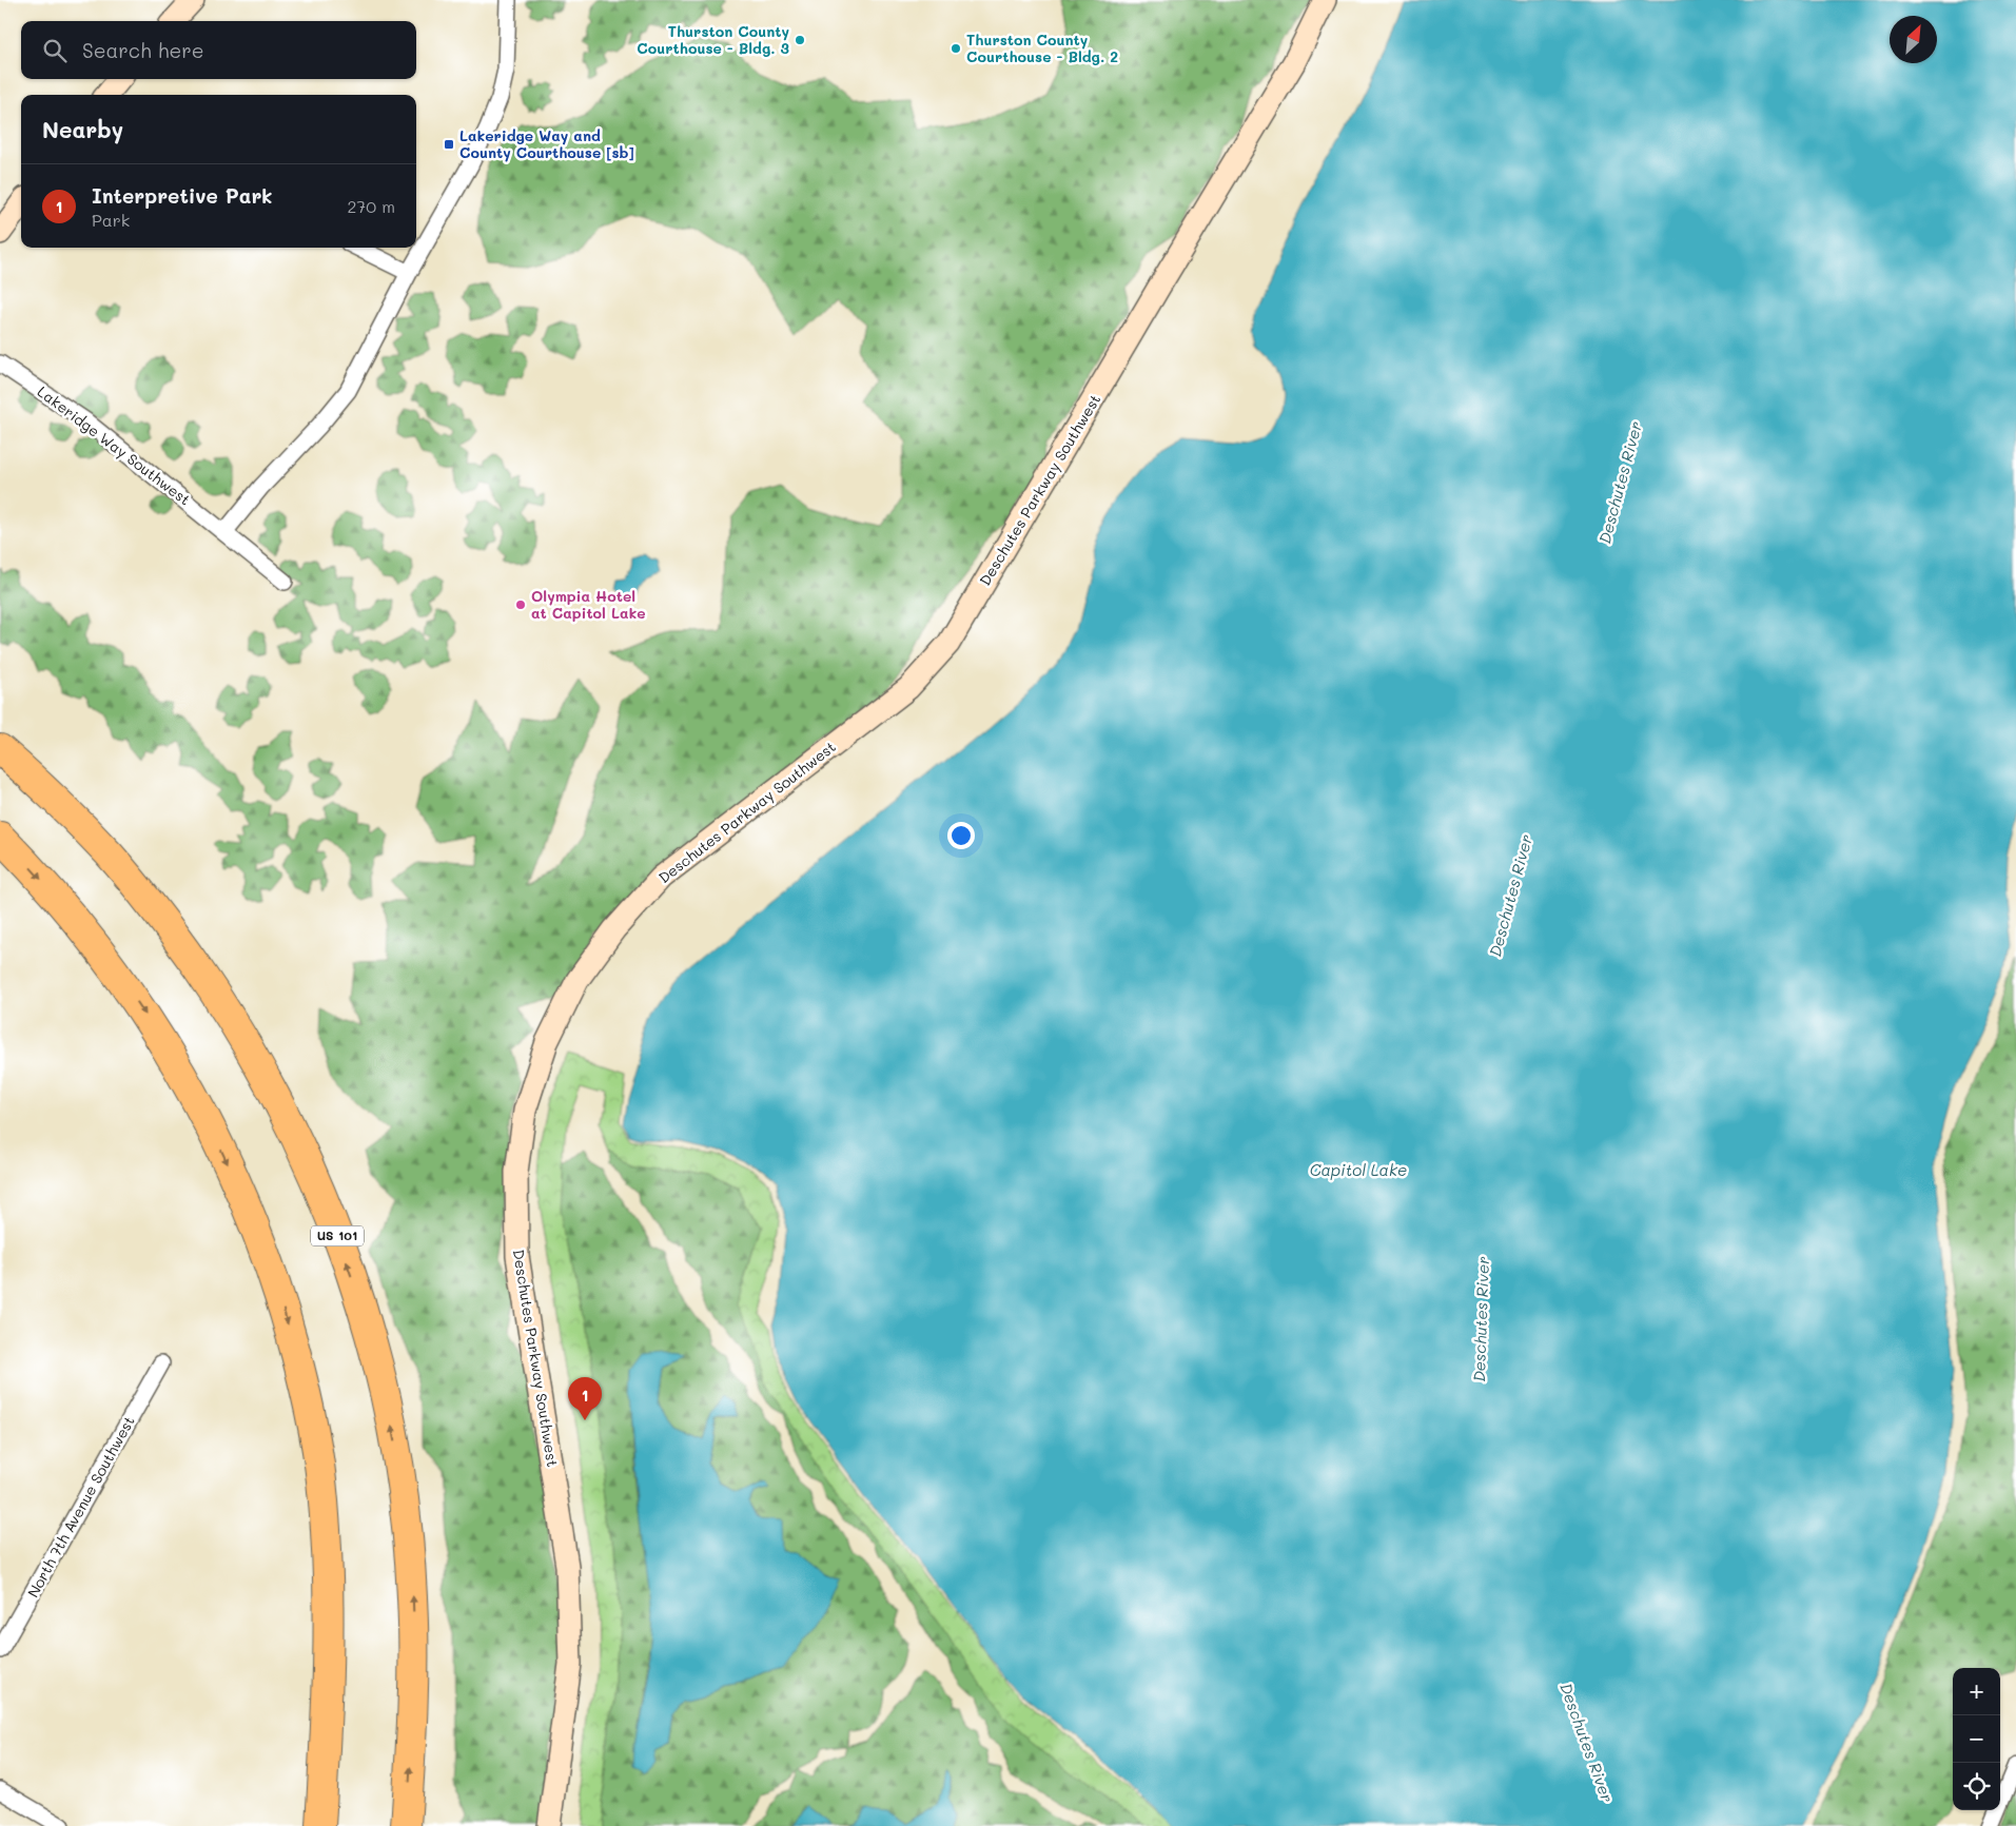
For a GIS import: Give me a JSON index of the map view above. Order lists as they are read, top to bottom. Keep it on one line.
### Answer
{"streets":{"highway":["US 101"],"street":["Lakeridge Way Southwest","Deschutes Parkway Southwest","North 7th Avenue Southwest"]},"water":["Deschutes River","Capitol Lake"],"places":{"other":["Thurston County Courthouse - Bldg. 3","Thurston County Courthouse - Bldg. 2","Olympia Hotel at Capitol Lake"],"transit":["Lakeridge Way and County Courthouse [sb]"]},"north":"top right","page":{"search":"Search here","heading":"Nearby","list":[{"mark":"1","name":"Interpretive Park","note":"Park","value":"270 m"}],"pins":"1","map_buttons":["+","−"]}}
